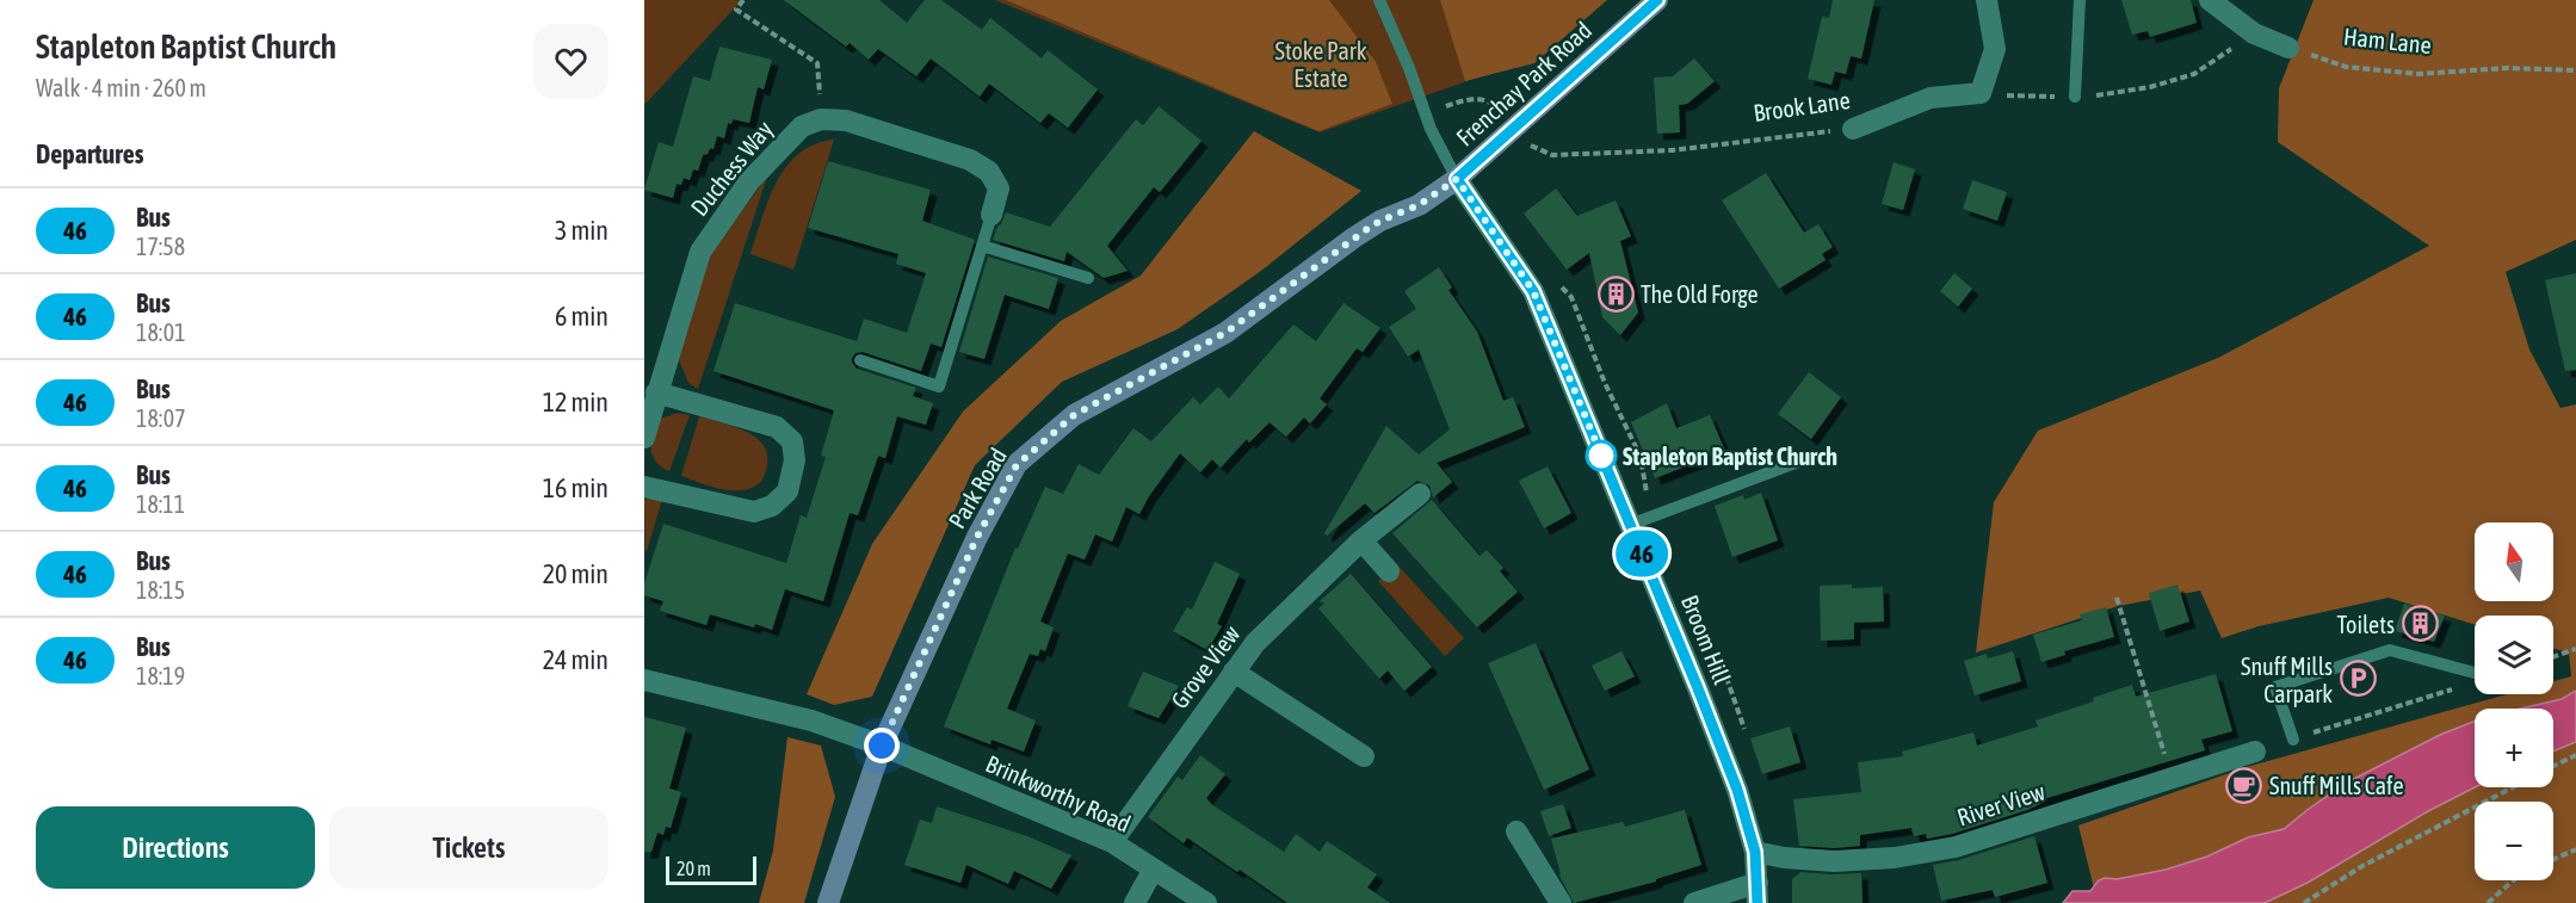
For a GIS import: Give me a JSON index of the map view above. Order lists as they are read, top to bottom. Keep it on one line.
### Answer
{"streets":{"main road":["Frenchay Park Road","Park Road"],"street":["Brook Lane","Duchess Way","Broom Hill","Grove View","Brinkworthy Road","River View"],"path":["Ham Lane"]},"crossings":[["Frenchay Park Road","Park Road"],["Frenchay Park Road","Broom Hill"],["Park Road","Broom Hill"],["Park Road","Brinkworthy Road"],["Broom Hill","River View"],["Grove View","Brinkworthy Road"]],"parks":["Stoke Park Estate"],"places":{"building":["The Old Forge","Toilets"],"other":["Stapleton Baptist Church"],"parking":["Snuff Mills Carpark"],"cafe":["Snuff Mills Cafe"]},"lines":["bus line 46"],"scale_bar":"20 m","north":"top","page":{"heading":[["Stapleton Baptist Church","Walk · 4 min · 260 m"],"Departures"],"on_map":"46","list":[{"mark":"46","name":"Bus","note":"17:58","value":"3 min"},{"mark":"46","name":"Bus","note":"18:01","value":"6 min"},{"mark":"46","name":"Bus","note":"18:07","value":"12 min"},{"mark":"46","name":"Bus","note":"18:11","value":"16 min"},{"mark":"46","name":"Bus","note":"18:15","value":"20 min"},{"mark":"46","name":"Bus","note":"18:19","value":"24 min"}],"map_buttons":["+","−"],"buttons":["Directions","Tickets"],"scale":"20 m"}}
